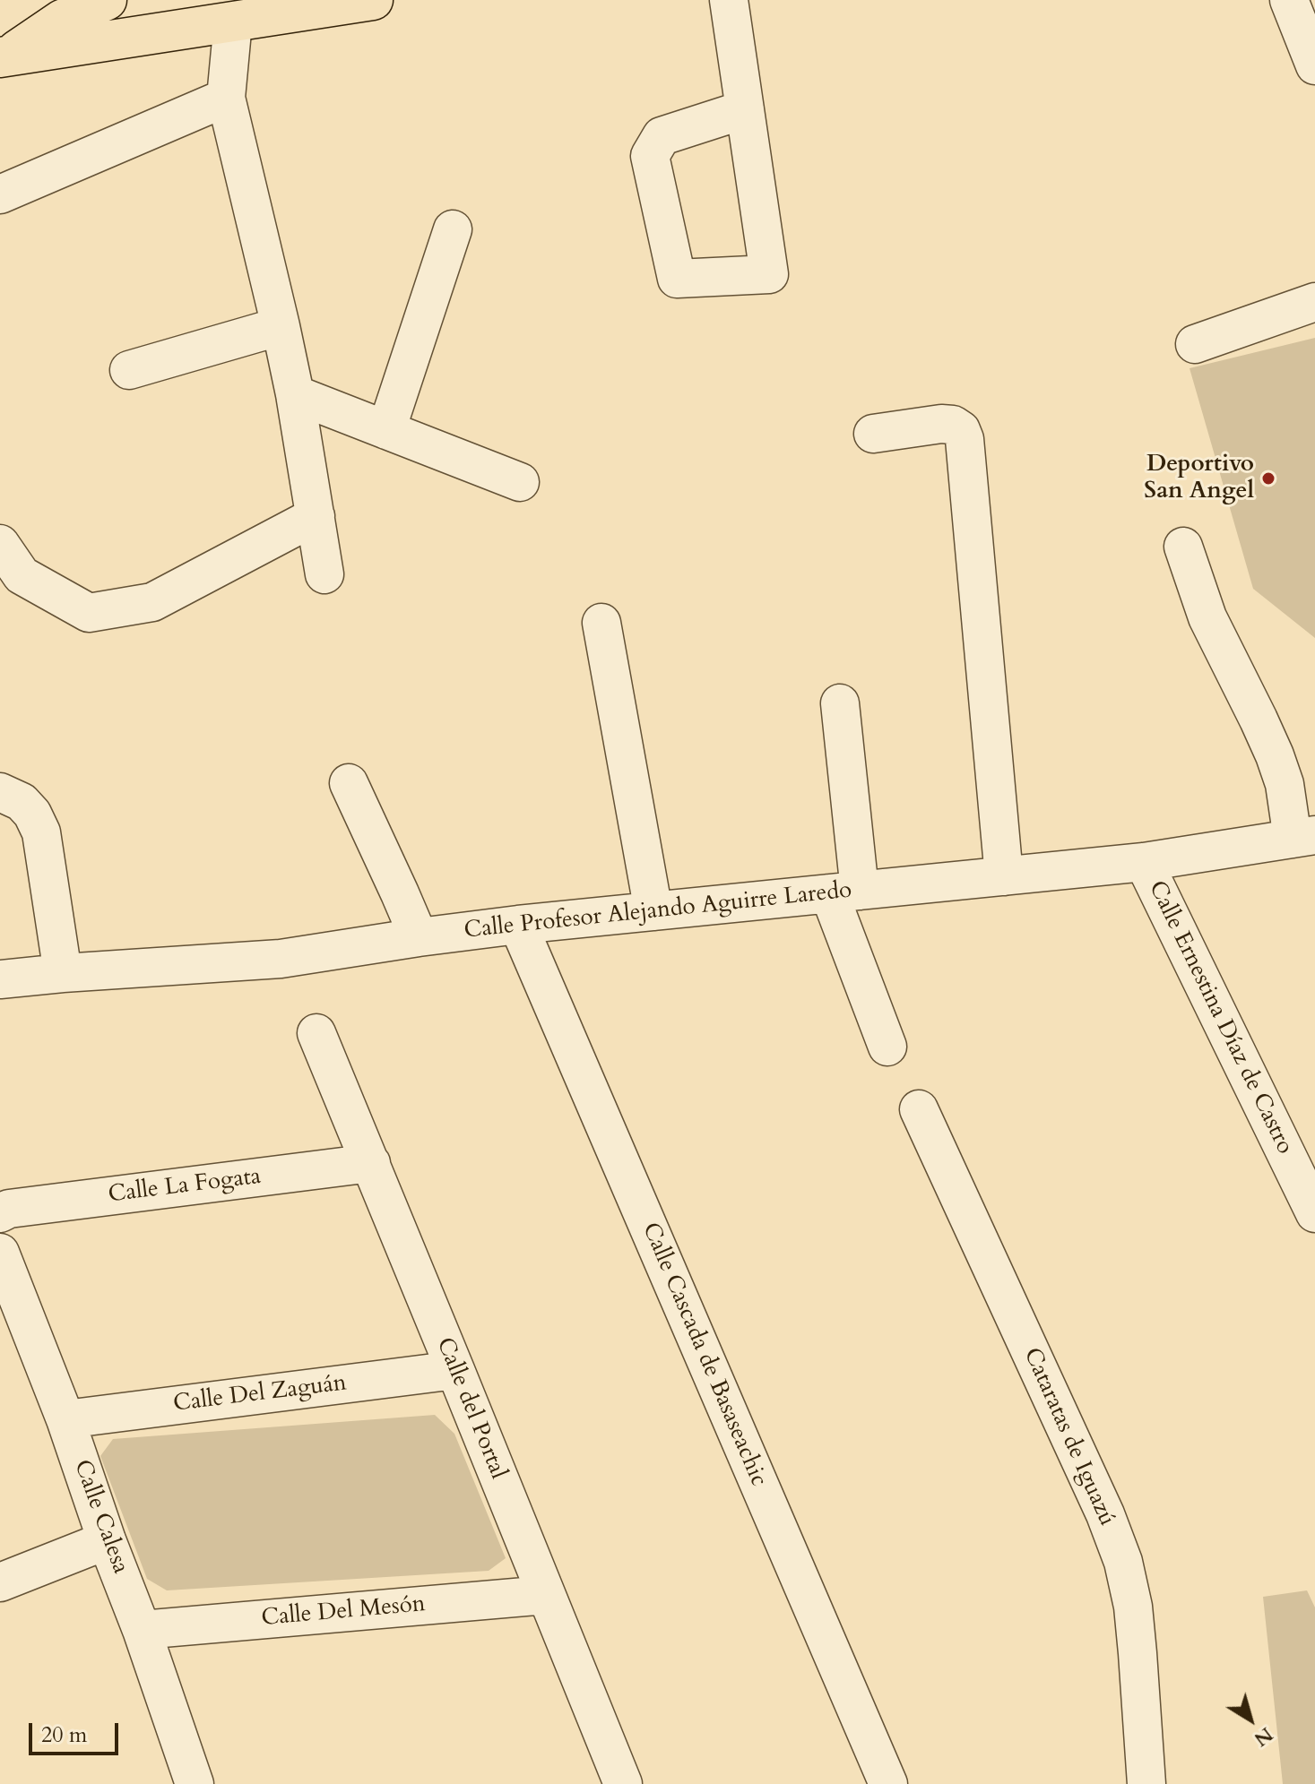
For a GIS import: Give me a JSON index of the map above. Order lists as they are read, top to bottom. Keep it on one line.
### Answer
{"streets":{"street":["Calle Profesor Alejando Aguirre Laredo","Calle Ernestina Díaz de Castro","Calle La Fogata","Calle Cascada de Basaseachic","Calle Del Zaguán","Calle del Portal","Cataratas de Iguazú","Calle Calesa","Calle Del Mesón"]},"crossings":[["Calle Profesor Alejando Aguirre Laredo","Calle Ernestina Díaz de Castro"],["Calle Profesor Alejando Aguirre Laredo","Calle Cascada de Basaseachic"],["Calle La Fogata","Calle del Portal"],["Calle Del Zaguán","Calle del Portal"],["Calle Del Zaguán","Calle Calesa"],["Calle del Portal","Calle Del Mesón"],["Calle Calesa","Calle Del Mesón"]],"places":["Deportivo San Angel"],"scale_bar":"20 m","north":"bottom right"}
